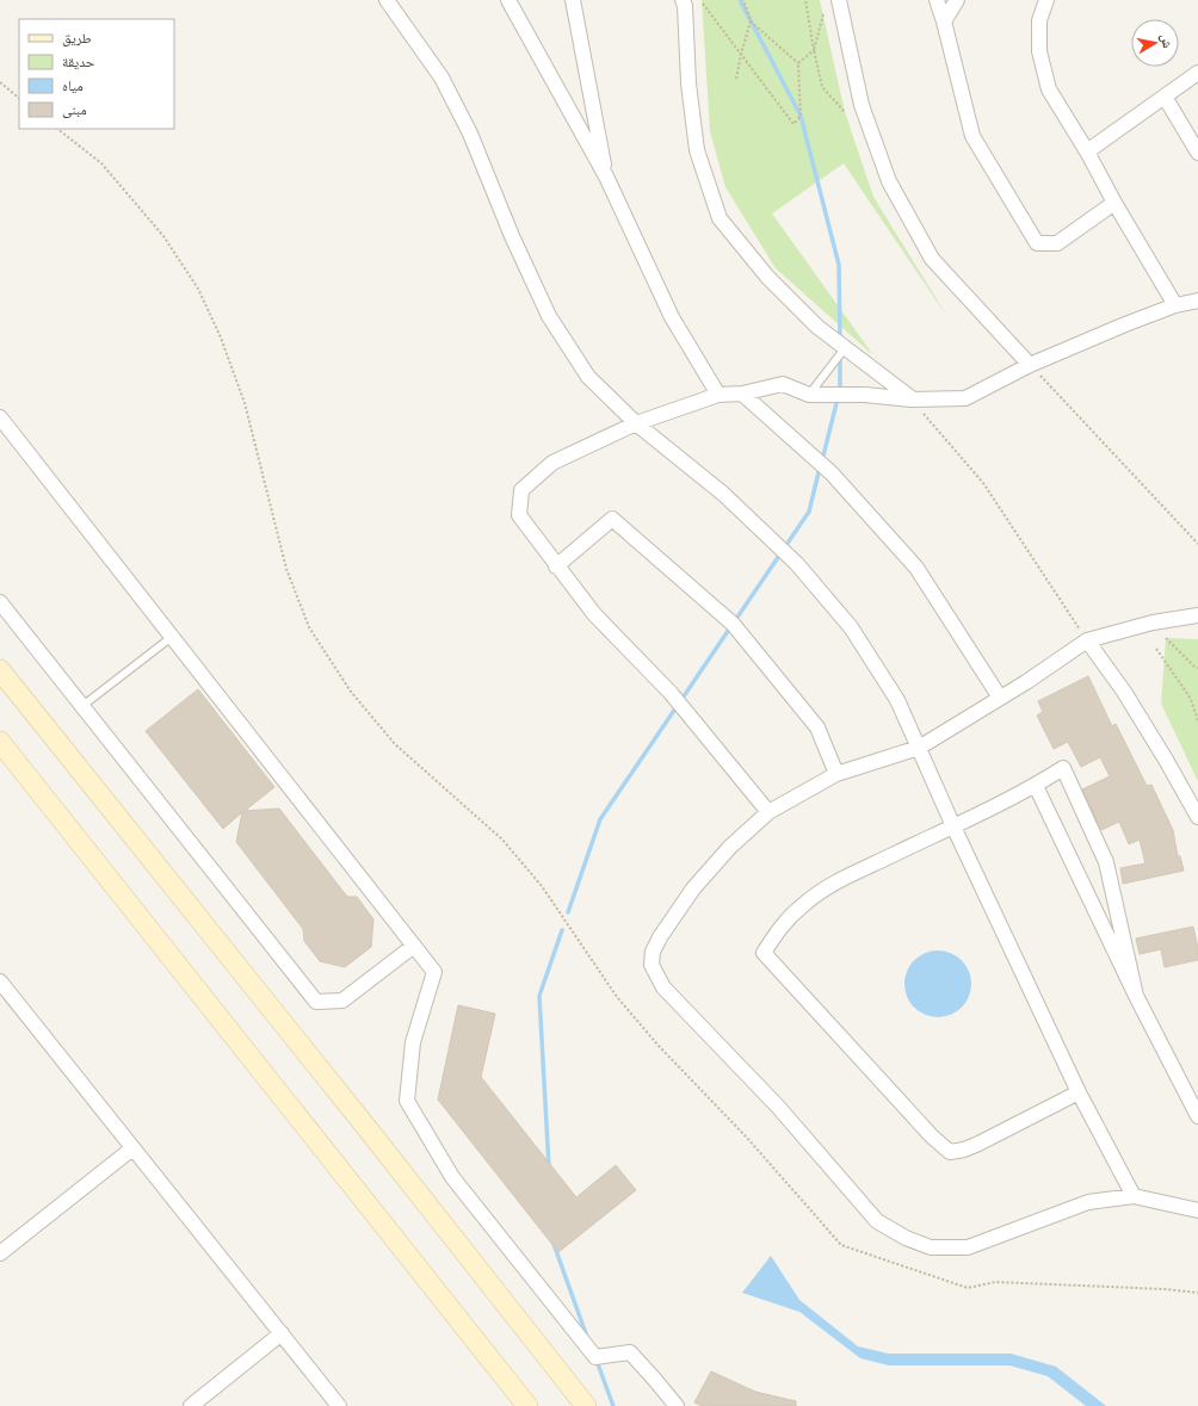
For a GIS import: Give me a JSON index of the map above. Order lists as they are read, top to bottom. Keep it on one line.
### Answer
{"legend":["طريق","حديقة","مياه","مبنى"],"north":"right"}
